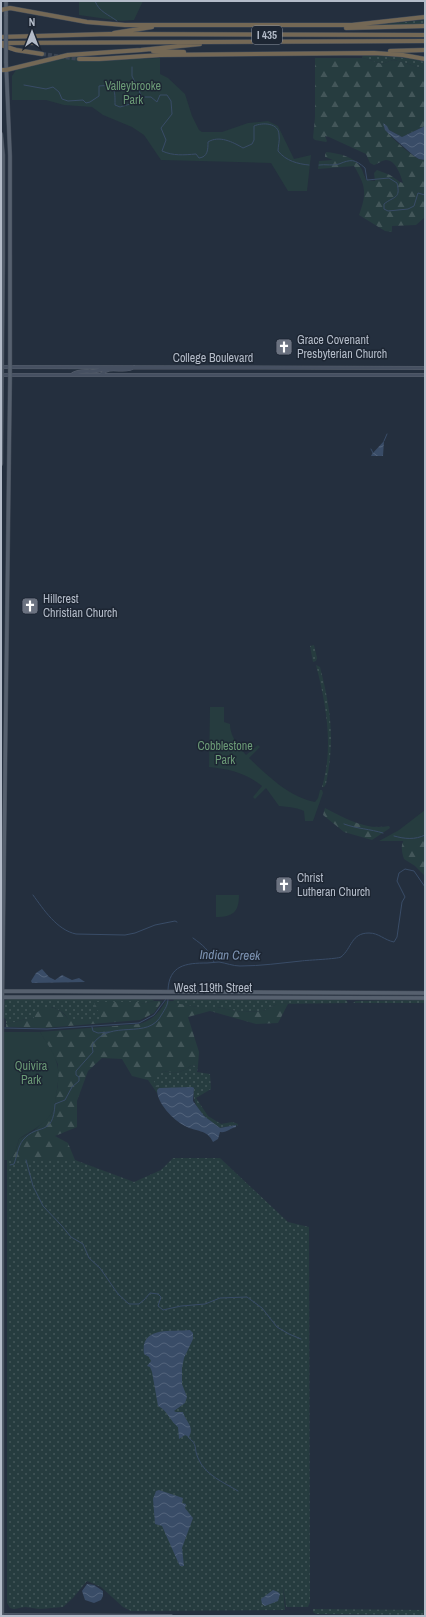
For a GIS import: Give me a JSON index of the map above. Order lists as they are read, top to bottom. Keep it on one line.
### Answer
{"streets":{"highway":["I 435"],"main road":["College Boulevard","West 119th Street"]},"water":["Indian Creek"],"parks":["Valleybrooke Park","Cobblestone Park","Quivira Park"],"places":{"church":["Grace Covenant Presbyterian Church","Hillcrest Christian Church","Christ Lutheran Church"]},"north":"top"}
